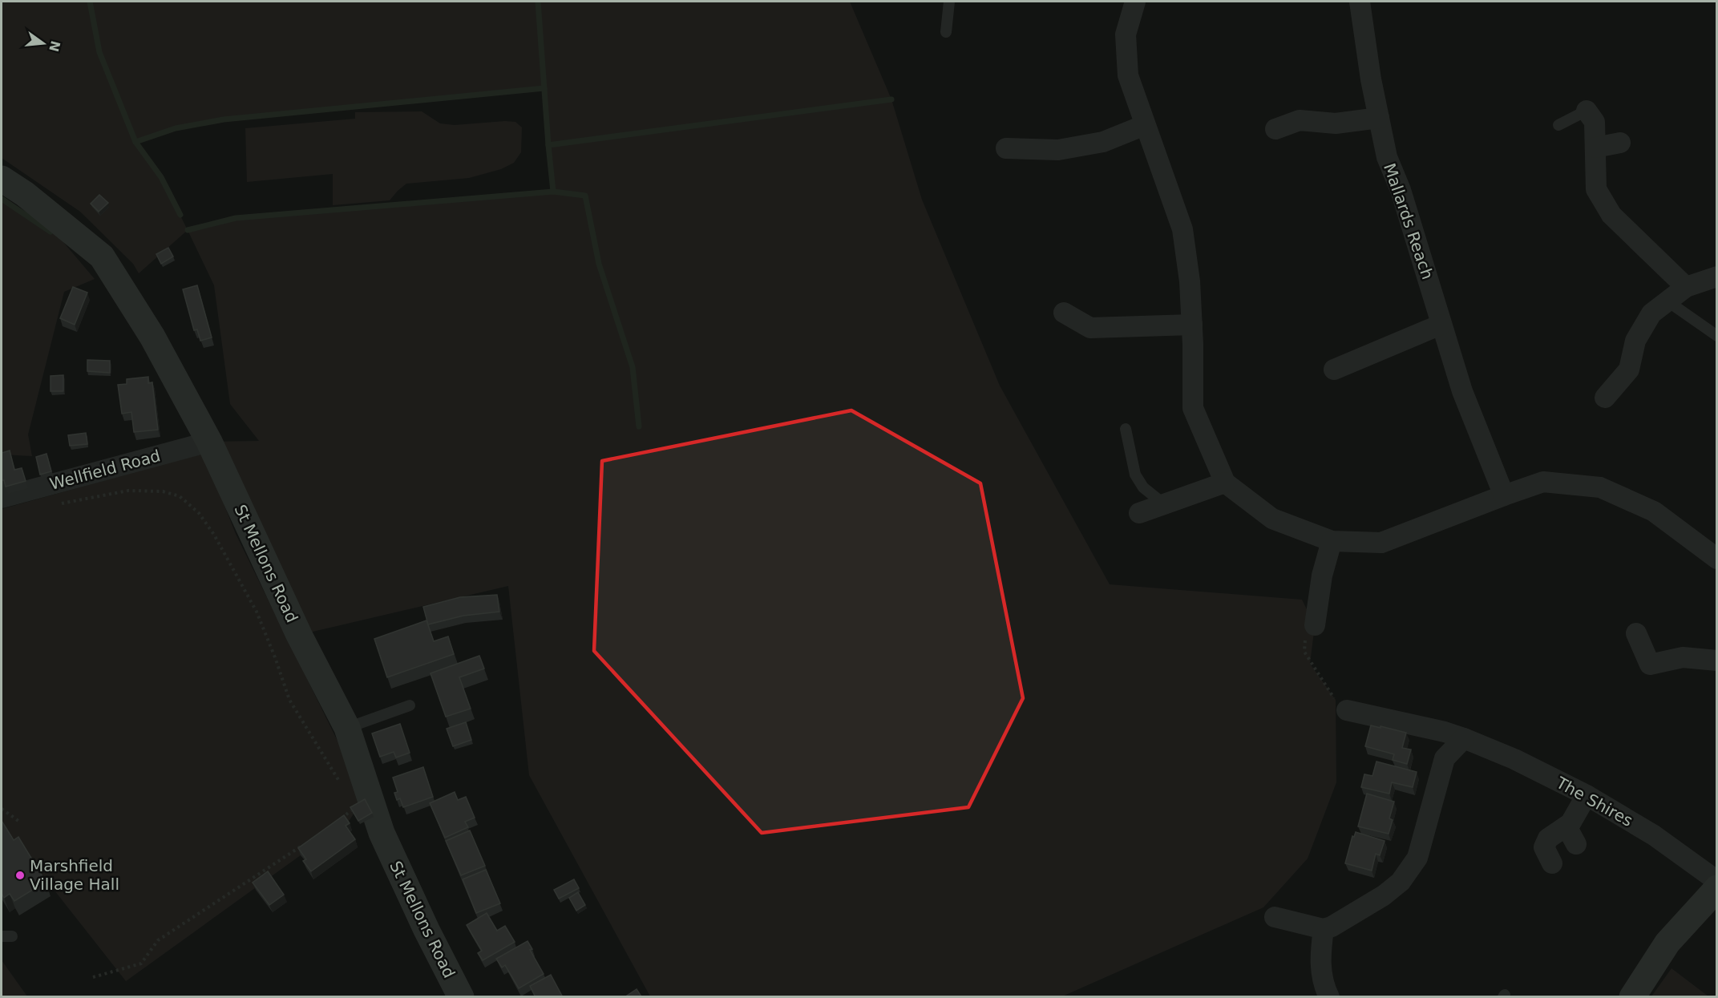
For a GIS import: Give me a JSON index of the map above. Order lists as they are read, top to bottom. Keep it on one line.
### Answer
{"streets":{"street":["Mallards Reach","Wellfield Road","St Mellons Road","The Shires"]},"crossings":[["Wellfield Road","St Mellons Road"]],"places":["Marshfield Village Hall"],"north":"right"}
